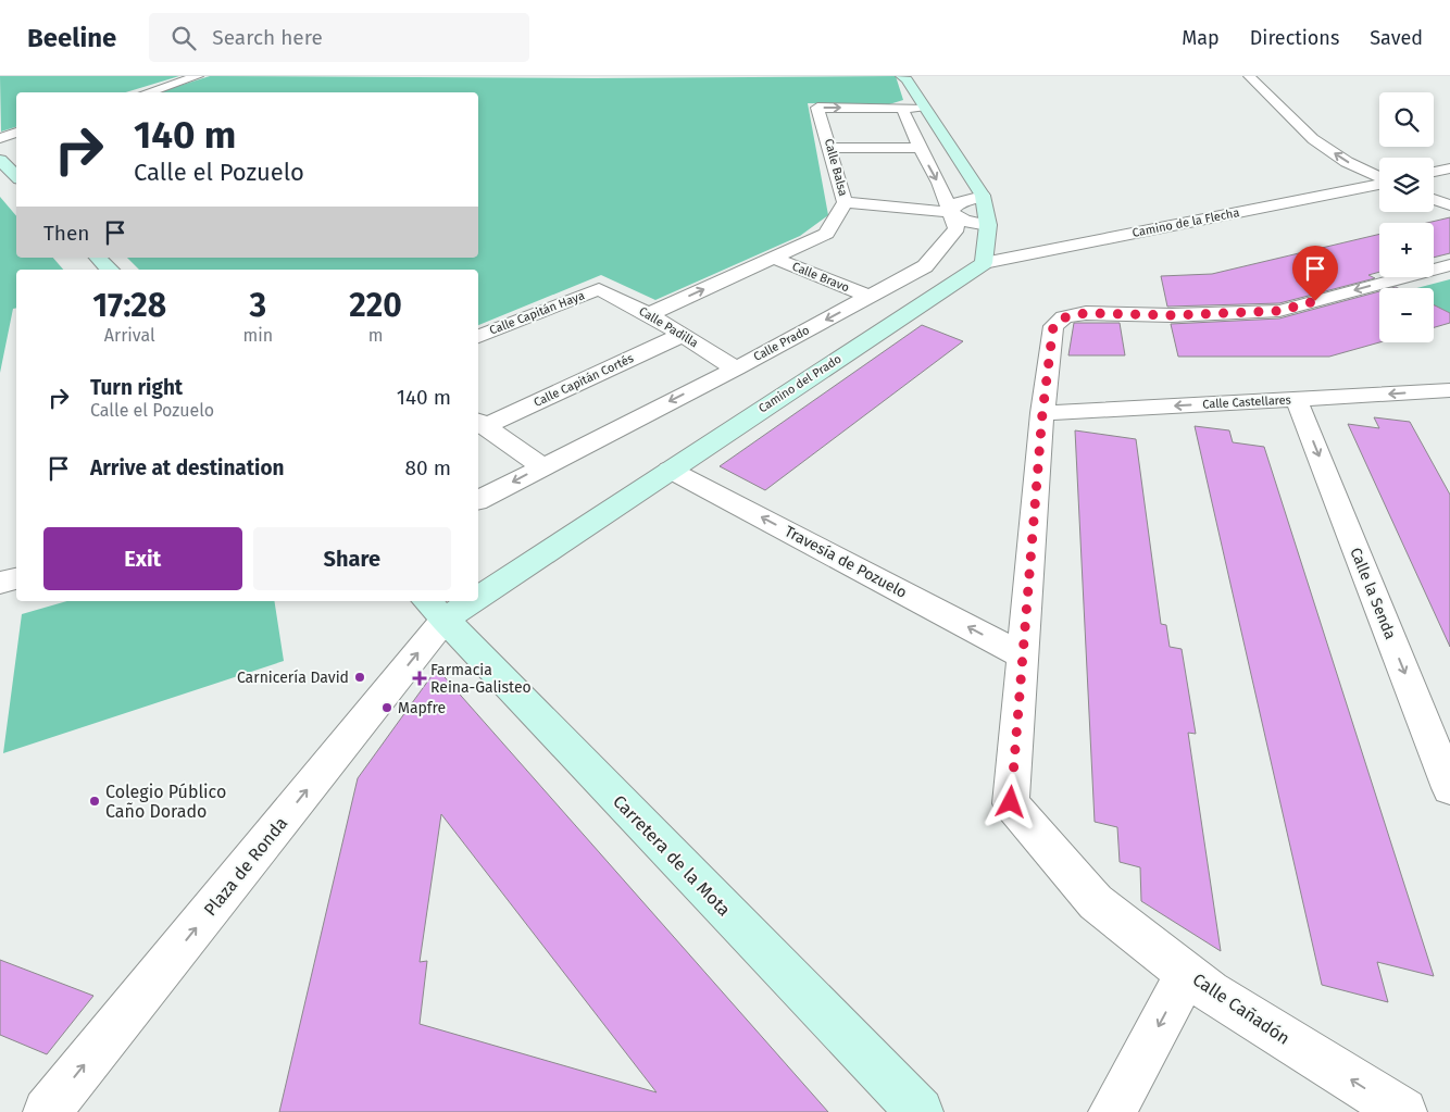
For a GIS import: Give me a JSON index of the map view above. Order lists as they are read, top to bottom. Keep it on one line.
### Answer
{"streets":{"main road":["Camino del Prado","Carretera de la Mota"],"street":["Calle Balsa","Camino de la Flecha","Calle Bravo","Calle Capitán Haya","Calle Padilla","Calle Prado","Calle Capitán Cortés","Calle Castellares","Travesía de Pozuelo","Calle la Senda","Plaza de Ronda","Calle Cañadón"]},"crossings":[["Calle Balsa","Calle Bravo"],["Calle Balsa","Calle Padilla"],["Calle Balsa","Calle Prado"],["Camino de la Flecha","Camino del Prado"],["Calle Bravo","Calle Prado"],["Calle Capitán Haya","Calle Padilla"],["Calle Padilla","Calle Prado"],["Calle Padilla","Calle Capitán Cortés"],["Camino del Prado","Travesía de Pozuelo"],["Camino del Prado","Carretera de la Mota"],["Camino del Prado","Plaza de Ronda"],["Calle Castellares","Calle la Senda"],["Carretera de la Mota","Plaza de Ronda"]],"one_way":["Calle Balsa","Calle Prado","Calle Castellares","Travesía de Pozuelo","Calle la Senda","Plaza de Ronda"],"places":{"other":["Carnicería David","Mapfre","Colegio Público Caño Dorado"],"health":["Farmacia Reina-Galisteo"]},"page":{"header":"Beeline","search":"Search here","nav":["Map","Directions","Saved"],"map_buttons":["+","−"],"turn":["140 m","Calle el Pozuelo"],"then":"Then","eta":["17:28","Arrival","3","min","220","m"],"list":[{"name":"Turn right","note":"Calle el Pozuelo","value":"140 m"},{"name":"Arrive at destination","value":"80 m"}],"buttons":["Exit","Share"]}}
